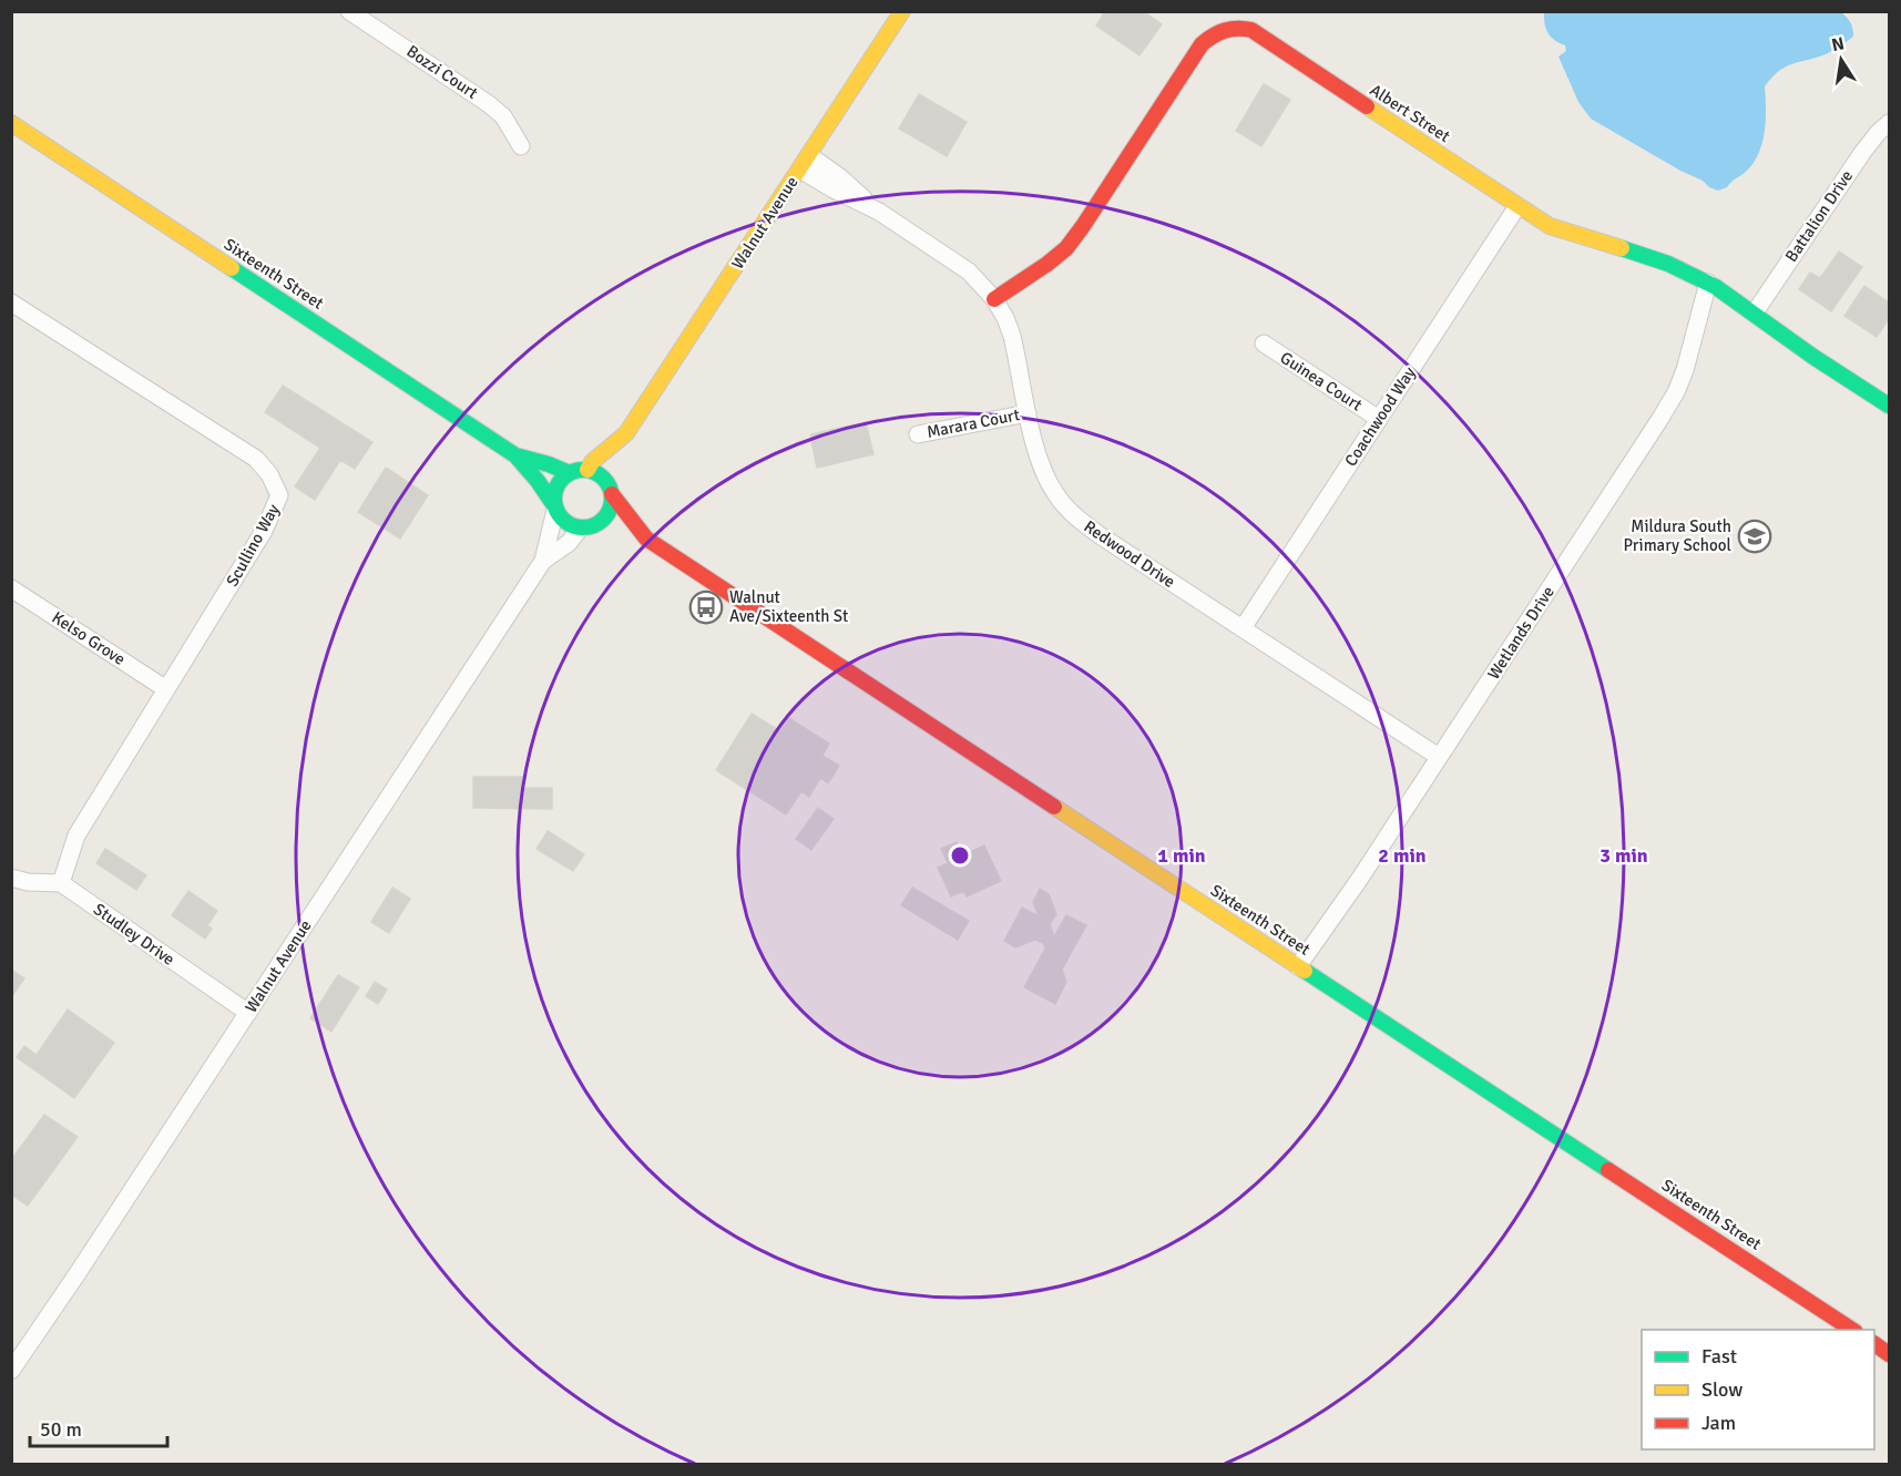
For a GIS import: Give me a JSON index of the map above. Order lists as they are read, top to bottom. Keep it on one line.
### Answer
{"streets":{"street":["Bozzi Court","Albert Street","Battalion Drive","Walnut Avenue","Sixteenth Street","Guinea Court","Coachwood Way","Marara Court","Scullino Way","Redwood Drive","Wetlands Drive","Kelso Grove","Studley Drive"]},"crossings":[["Albert Street","Battalion Drive"],["Albert Street","Coachwood Way"],["Albert Street","Redwood Drive"],["Albert Street","Wetlands Drive"],["Walnut Avenue","Sixteenth Street"],["Walnut Avenue","Redwood Drive"],["Walnut Avenue","Studley Drive"],["Sixteenth Street","Wetlands Drive"],["Guinea Court","Coachwood Way"],["Coachwood Way","Redwood Drive"],["Marara Court","Redwood Drive"],["Scullino Way","Kelso Grove"],["Scullino Way","Studley Drive"],["Redwood Drive","Wetlands Drive"]],"places":{"school or university":["Mildura South Primary School"],"bus stop":["Walnut Ave/Sixteenth St"]},"legend":["Fast","Slow","Jam"],"scale_bar":"50 m","north":"top","rings":["1 min","2 min","3 min"]}
